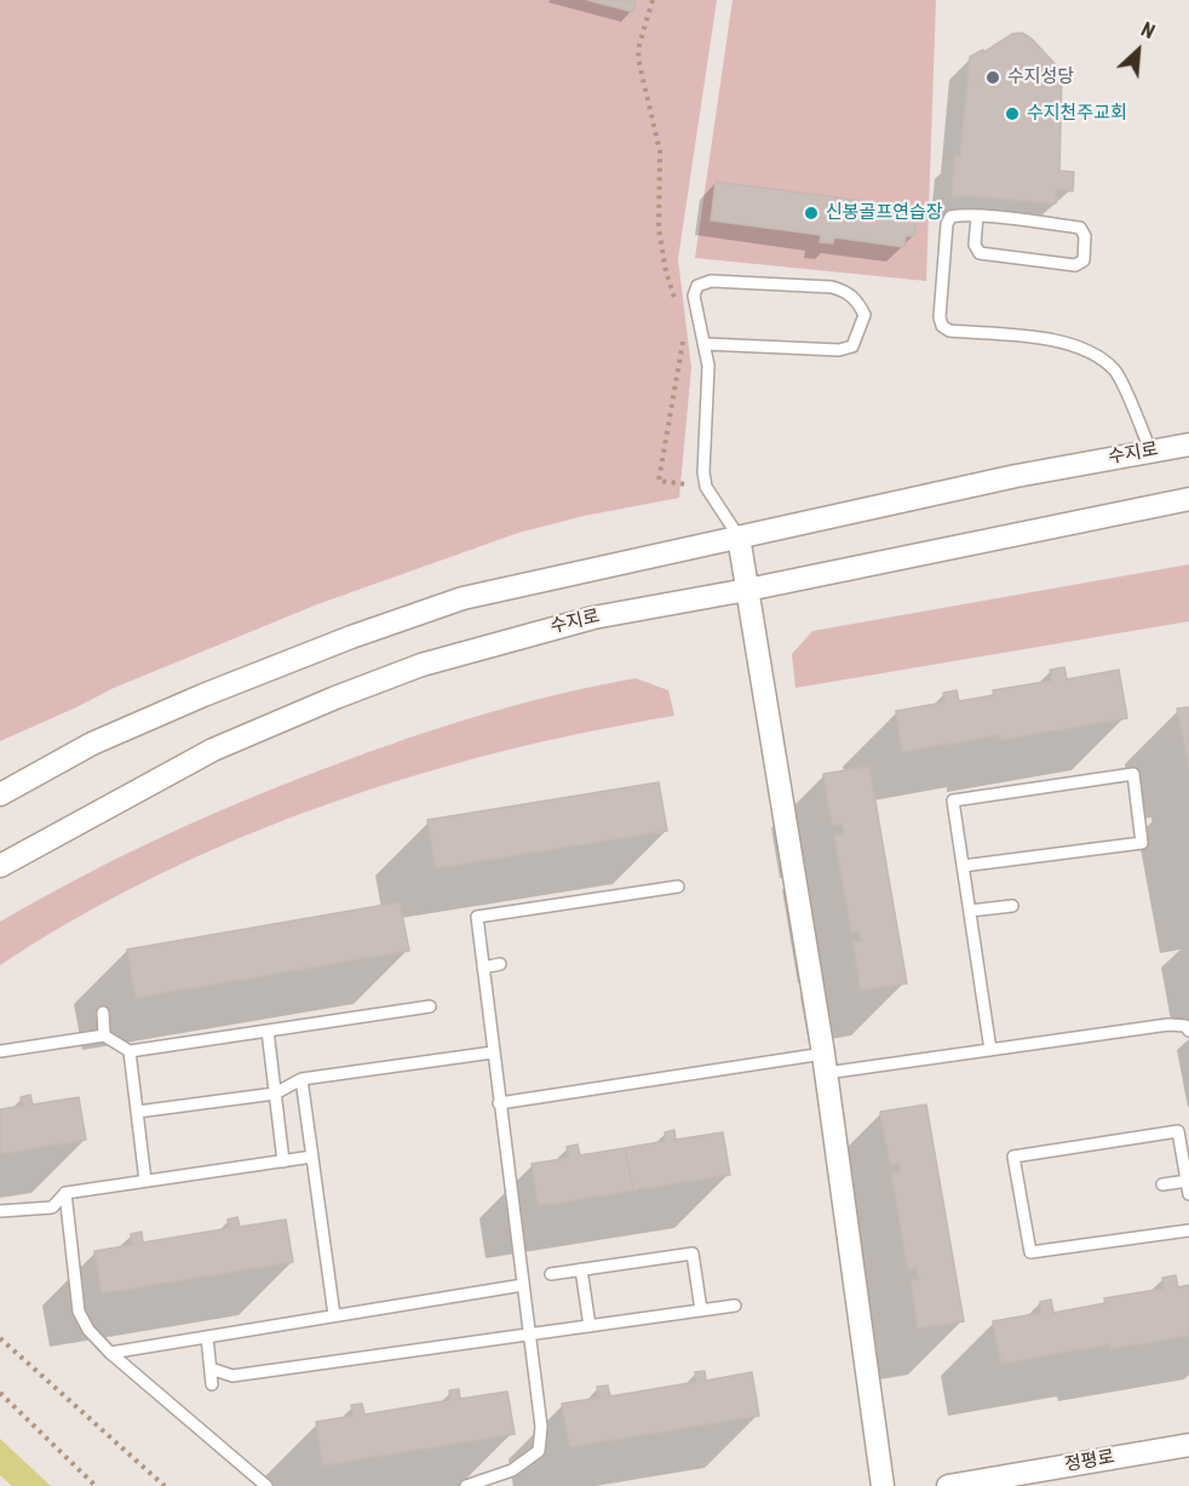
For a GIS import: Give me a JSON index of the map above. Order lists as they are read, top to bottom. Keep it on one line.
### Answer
{"streets":{"main road":["수지로","정평로"]},"places":["수지성당","수지천주교회","신봉골프연습장"],"north":"top right"}
